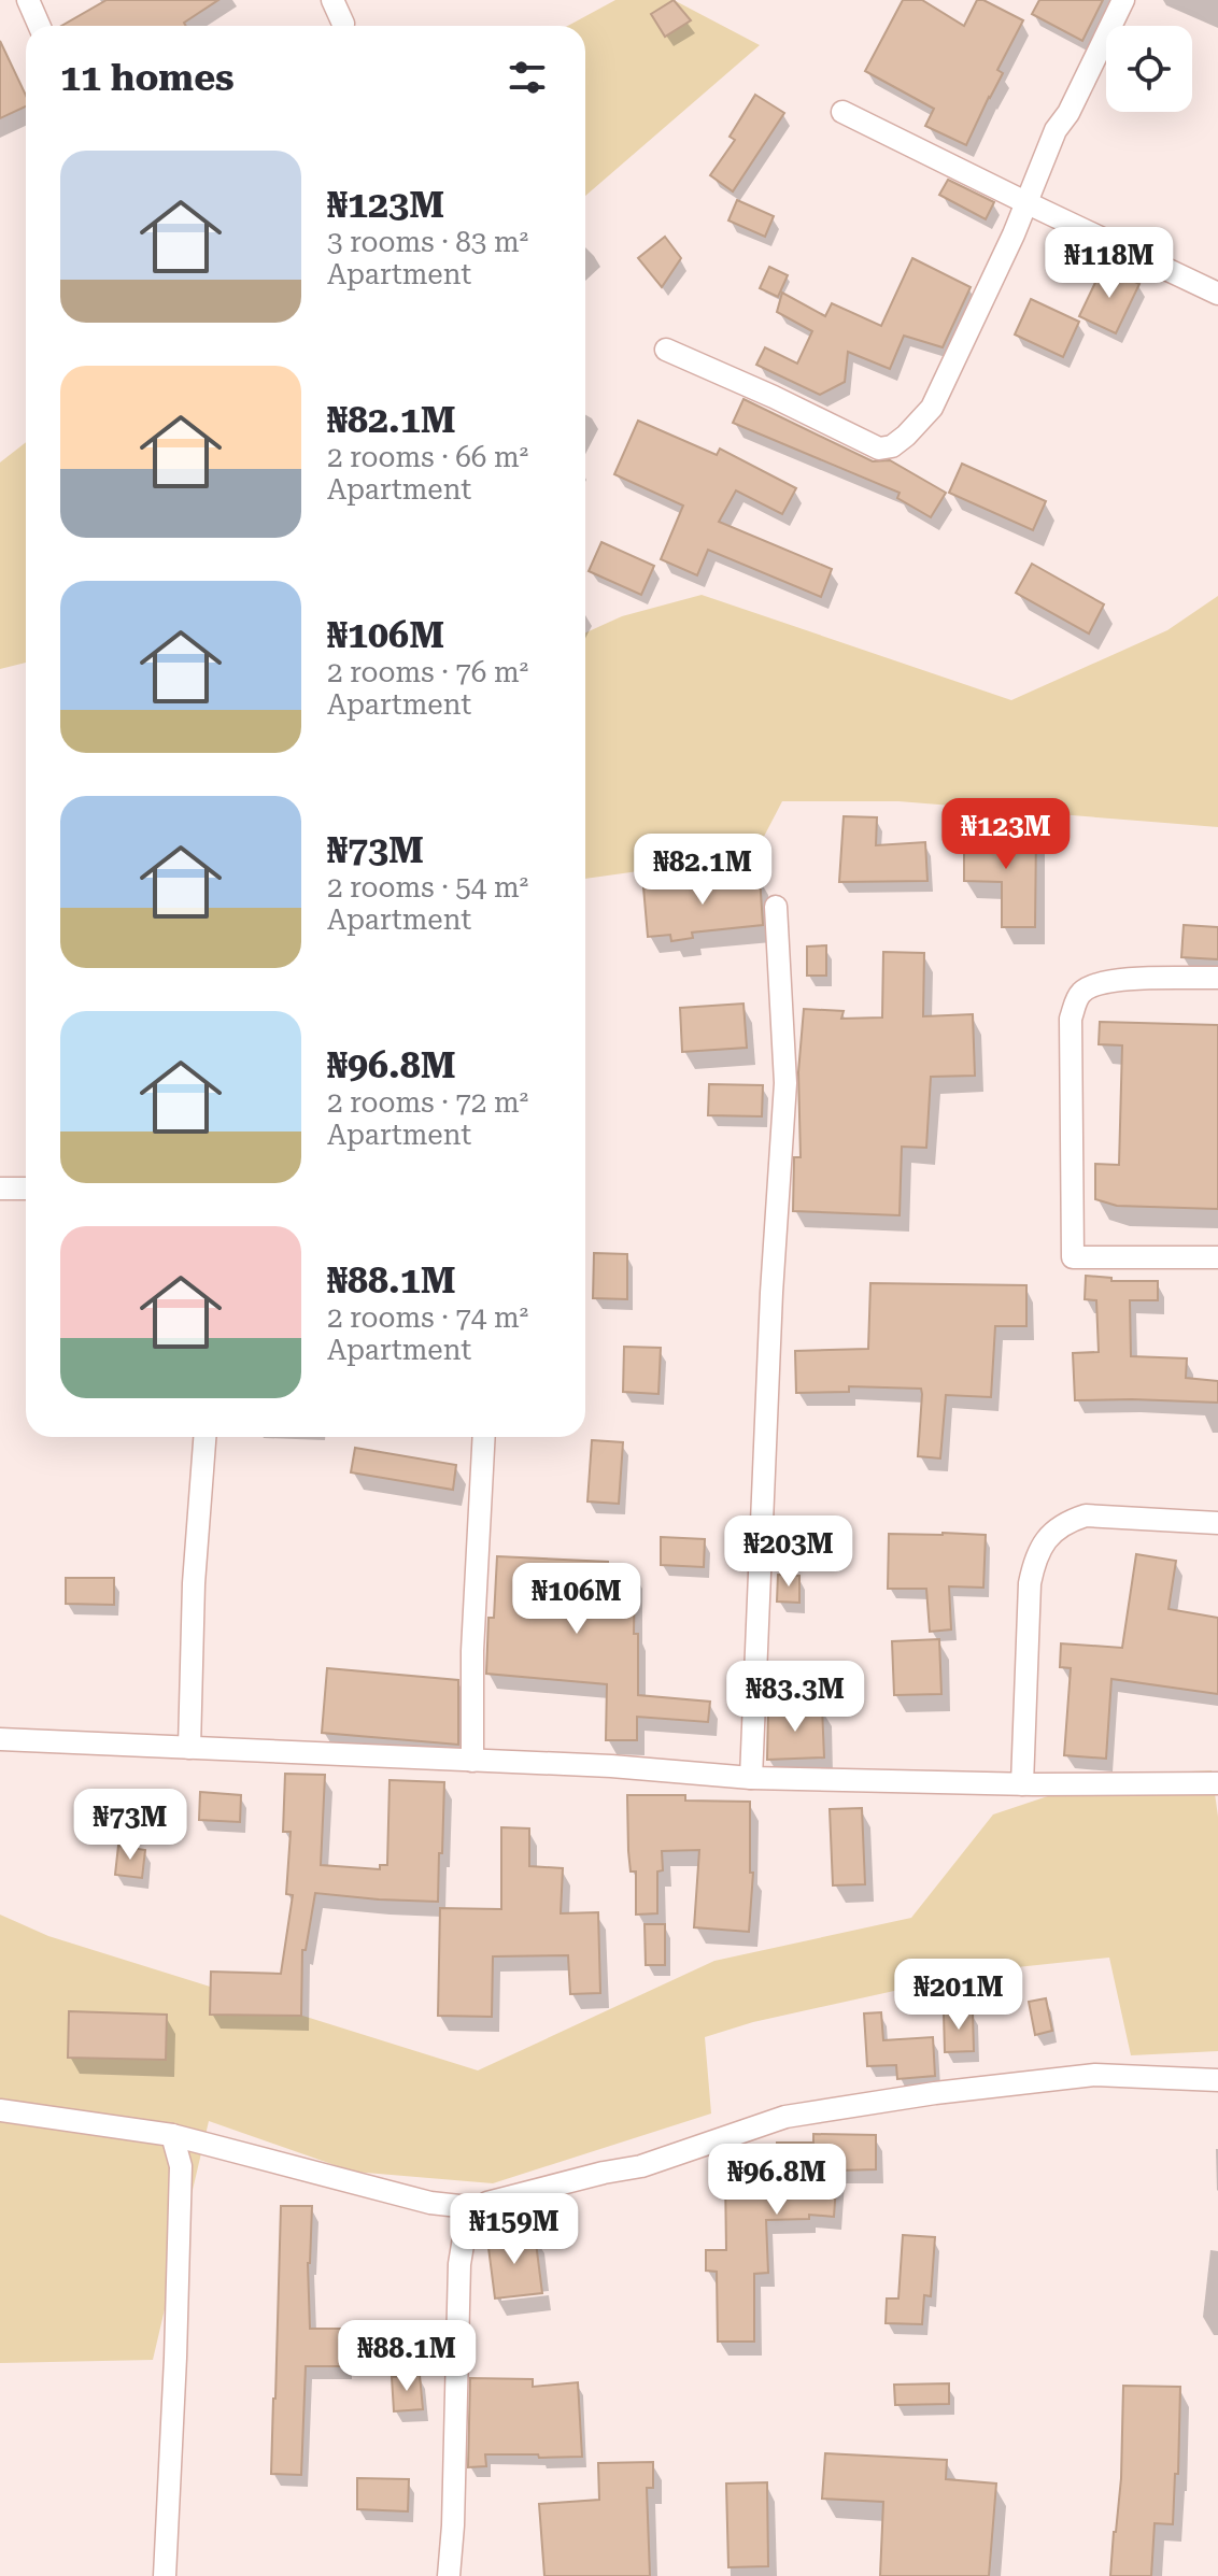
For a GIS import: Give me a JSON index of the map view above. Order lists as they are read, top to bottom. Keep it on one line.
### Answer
{"page":{"heading":"11 homes","list":[{"name":"₦123M","note":"3 rooms · 83 m² · Apartment"},{"name":"₦82.1M","note":"2 rooms · 66 m² · Apartment"},{"name":"₦106M","note":"2 rooms · 76 m² · Apartment"},{"name":"₦73M","note":"2 rooms · 54 m² · Apartment"},{"name":"₦96.8M","note":"2 rooms · 72 m² · Apartment"},{"name":"₦88.1M","note":"2 rooms · 74 m² · Apartment"}],"price":["₦118M","₦123M","₦82.1M","₦203M","₦106M","₦83.3M","₦73M","₦201M","₦96.8M","₦159M","₦88.1M"]}}
